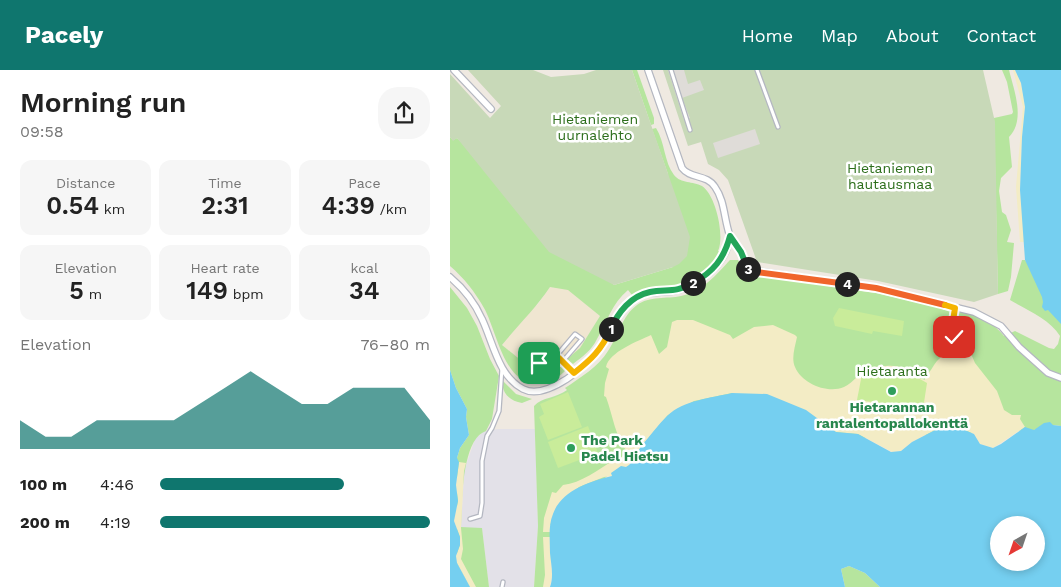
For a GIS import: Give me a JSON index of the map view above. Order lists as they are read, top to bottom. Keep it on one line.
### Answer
{"parks":["Hietaniemen uurnalehto","Hietaniemen hautausmaa","Hietaranta"],"places":["Hietarannan rantalentopallokenttä","The Park Padel Hietsu"],"north":"bottom left","page":{"header":"Pacely","nav":["Home","Map","About","Contact"],"heading":["Morning run","09:58"],"stats":[["Distance","0.54 km"],["Time","2:31"],["Pace","4:39 /km"],["Elevation","5 m"],["Heart rate","149 bpm"],["kcal","34"]],"pins":["3","2","4","1"],"chart":["Elevation","76–80 m"],"list":[{"name":"100 m","note":"4:46"},{"name":"200 m","note":"4:19"}]}}
